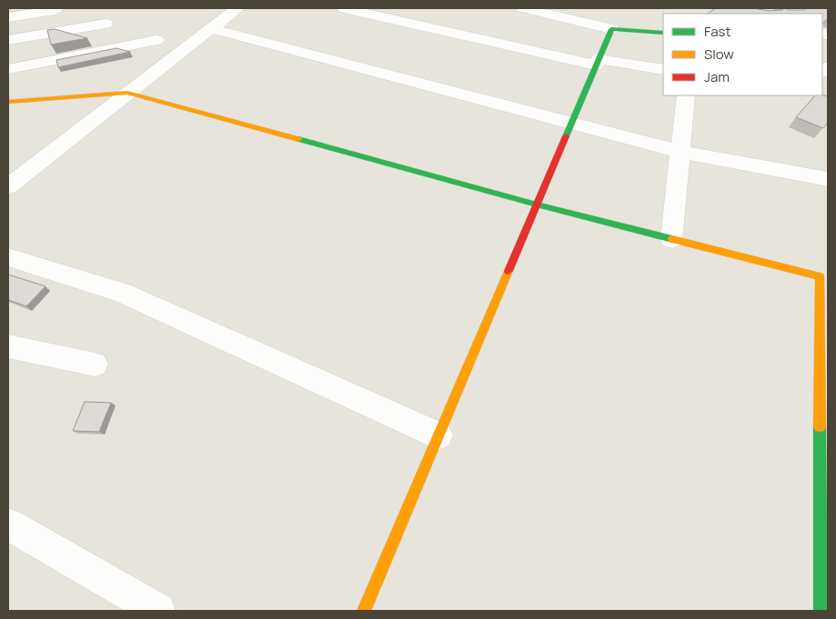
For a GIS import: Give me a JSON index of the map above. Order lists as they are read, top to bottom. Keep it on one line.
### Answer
{"legend":["Fast","Slow","Jam"]}
